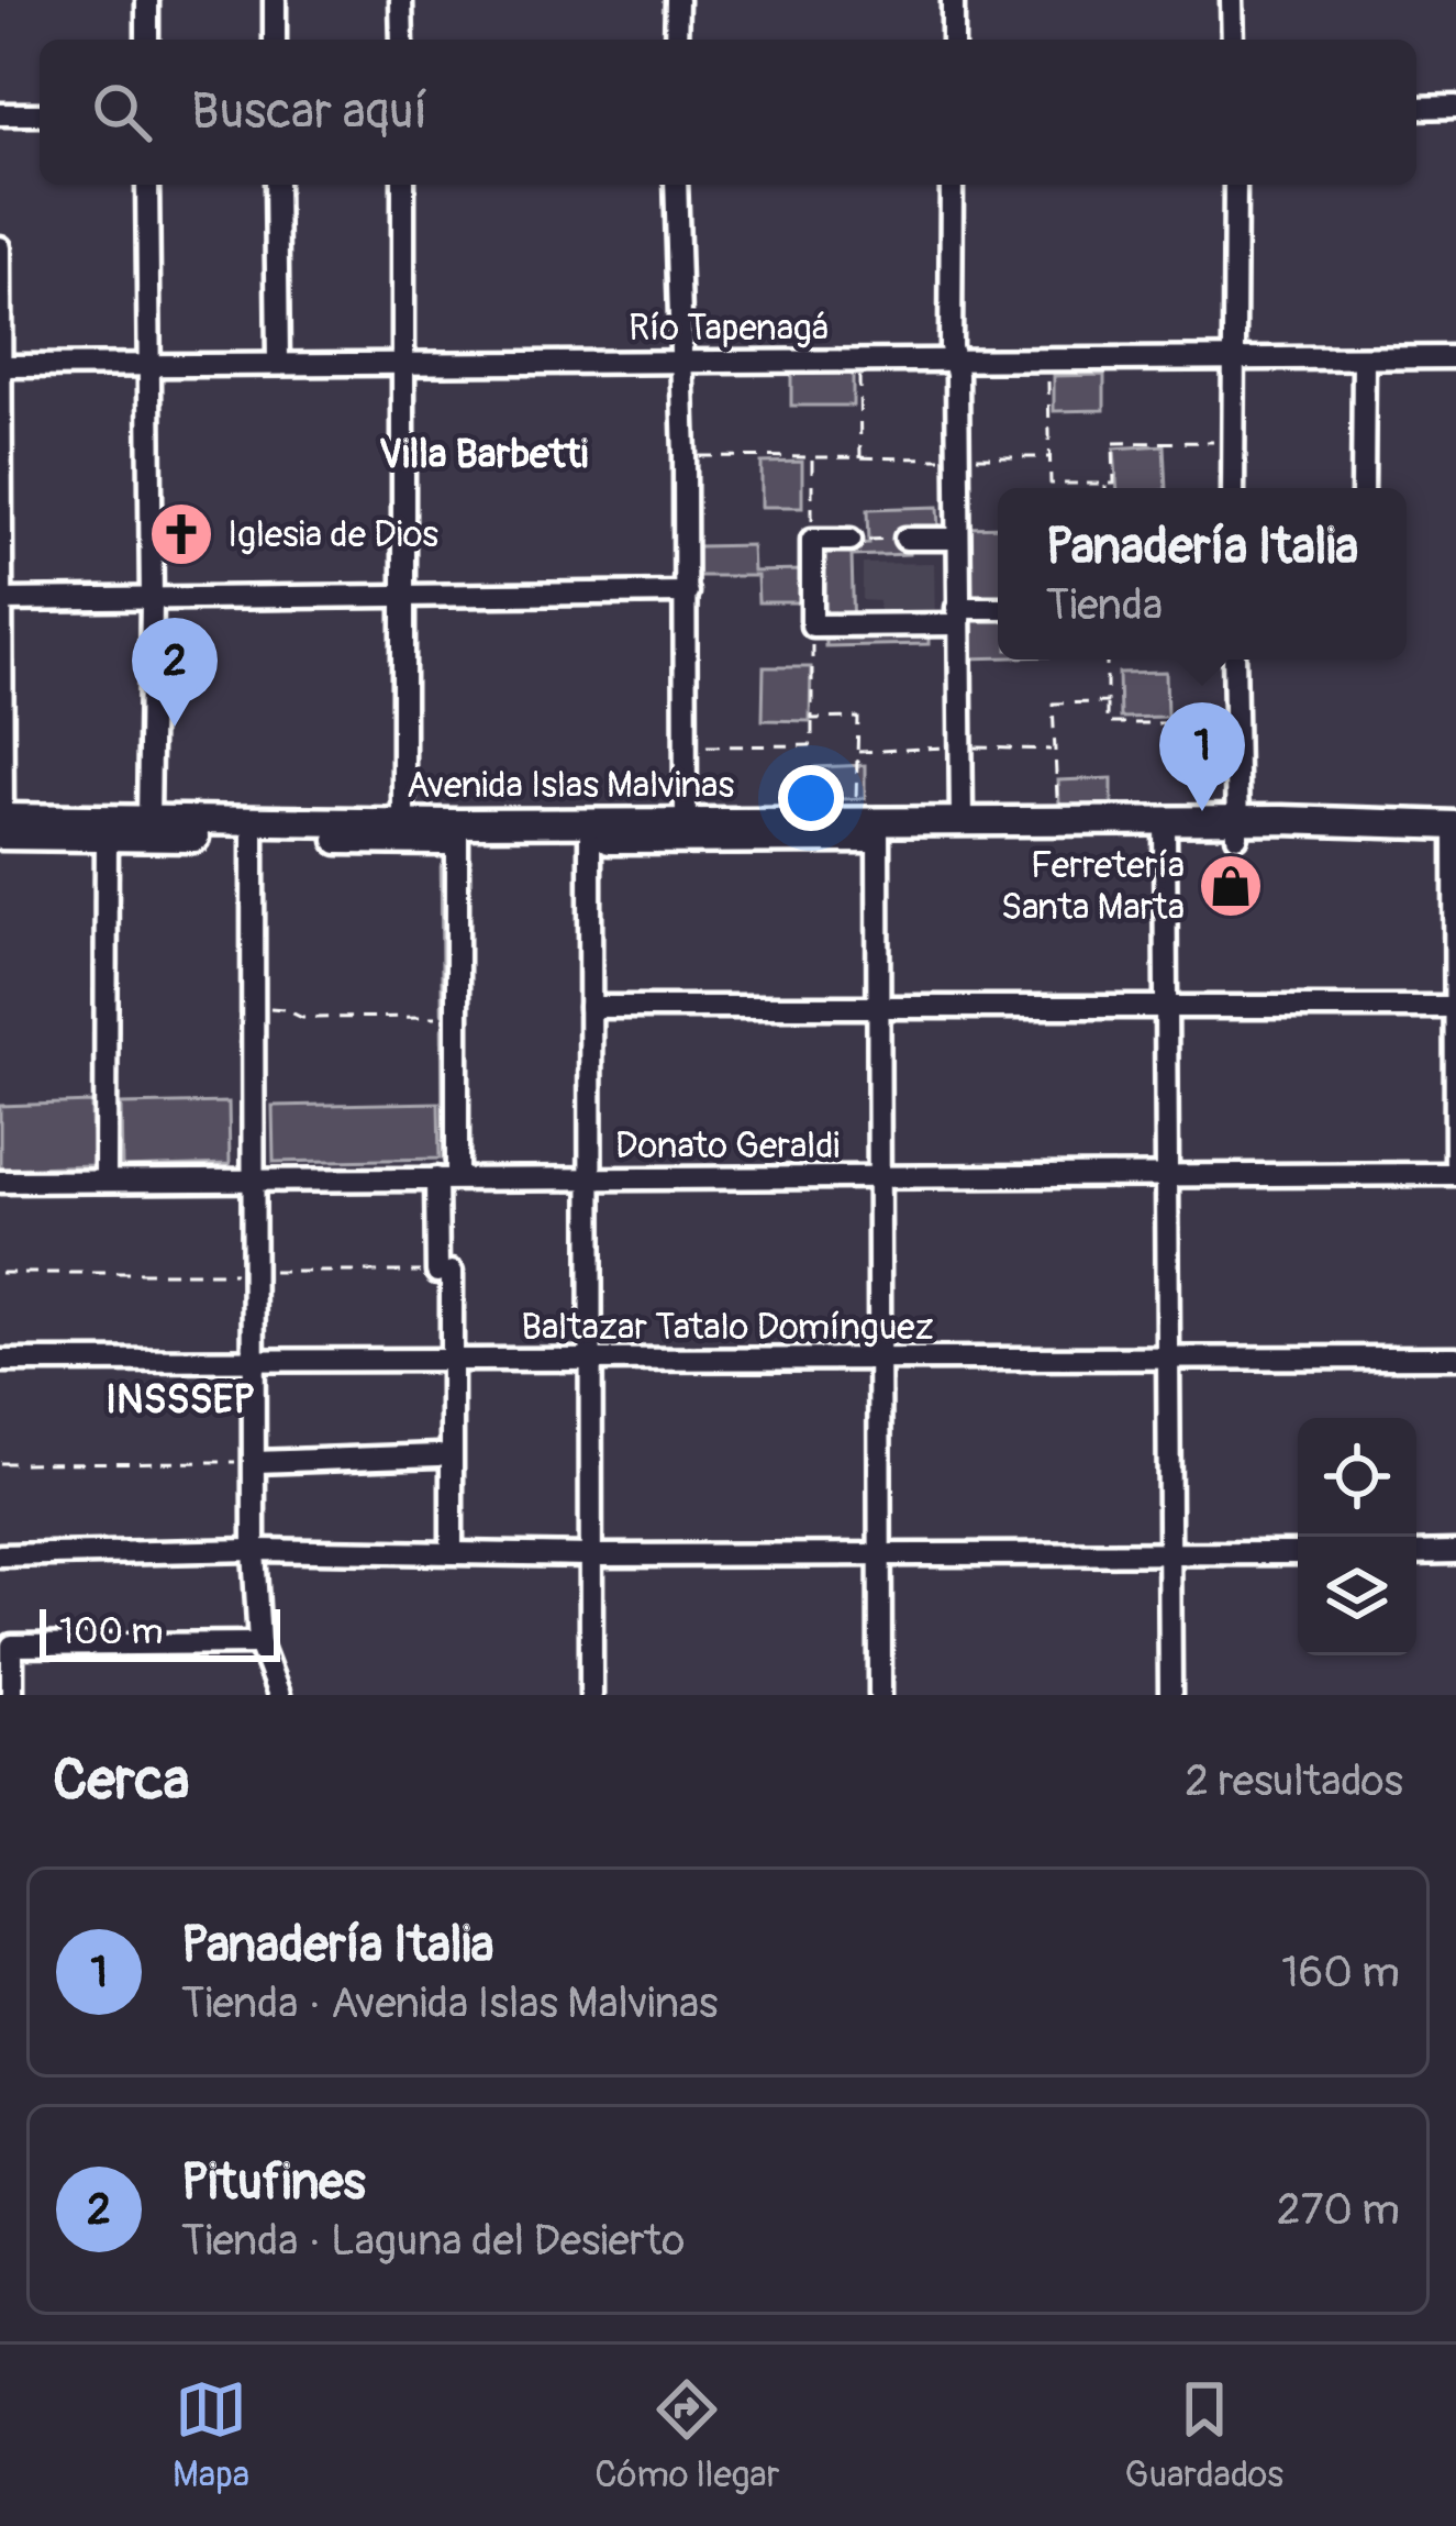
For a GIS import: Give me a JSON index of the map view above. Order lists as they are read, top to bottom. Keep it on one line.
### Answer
{"streets":{"main road":["Avenida Islas Malvinas"],"street":["Río Tapenagá","Donato Geraldi","Baltazar Tatalo Domínguez"]},"districts":["Villa Barbetti","INSSSEP"],"places":{"church":["Iglesia de Dios"],"shop":["Ferretería Santa Marta"]},"scale_bar":"100 m","page":{"search":"Buscar aquí","popup":["Panadería Italia","Tienda"],"pins":["2","1"],"scale":"100 m","heading":["Cerca","2 resultados"],"list":[{"mark":"1","name":"Panadería Italia","note":"Tienda · Avenida Islas Malvinas","value":"160 m"},{"mark":"2","name":"Pitufines","note":"Tienda · Laguna del Desierto","value":"270 m"}],"nav":["Mapa","Cómo llegar","Guardados"]}}
